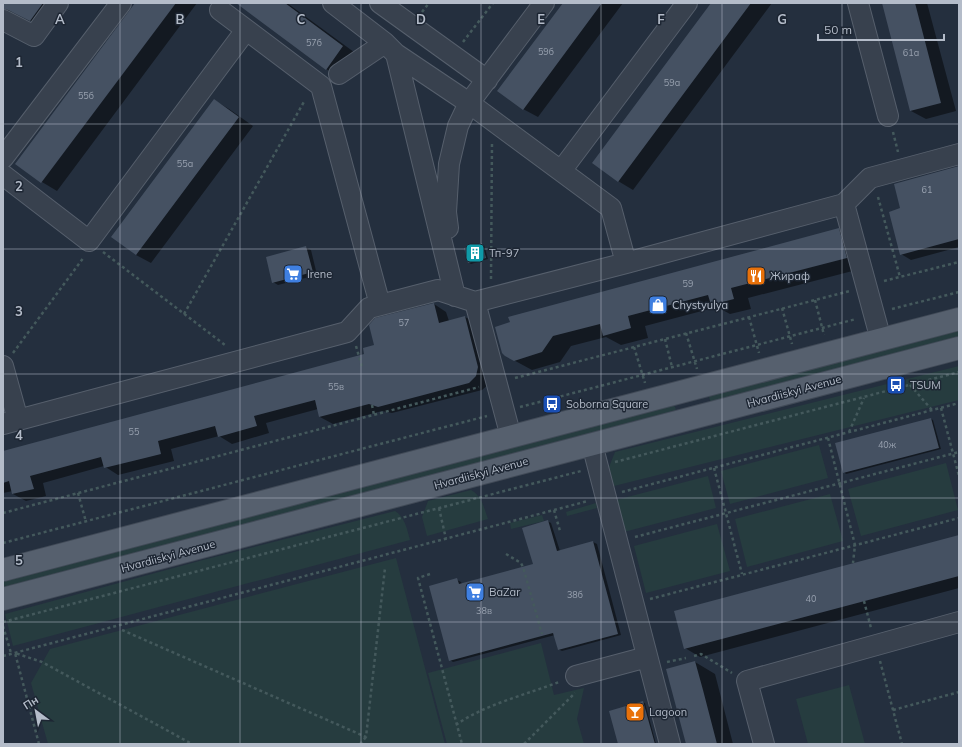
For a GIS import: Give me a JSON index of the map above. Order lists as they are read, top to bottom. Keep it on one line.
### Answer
{"streets":{"main road":["Hvardiiskyi Avenue"]},"places":{"building":["Тп-97"],"supermarket":["Irene","BaZar"],"restaurant":["Жираф"],"shop":["Chystyulya"],"bus stop":["TSUM","Soborna Square"],"bar":["Lagoon"]},"house_numbers":["57б","59б","61а","59а","55б","55а","61","59","57","55в","55","40ж","38б","40","38в"],"scale_bar":"50 m","north":"top left","grid":{"columns":["A","B","C","D","E","F","G"],"rows":["1","2","3","4","5"]}}
